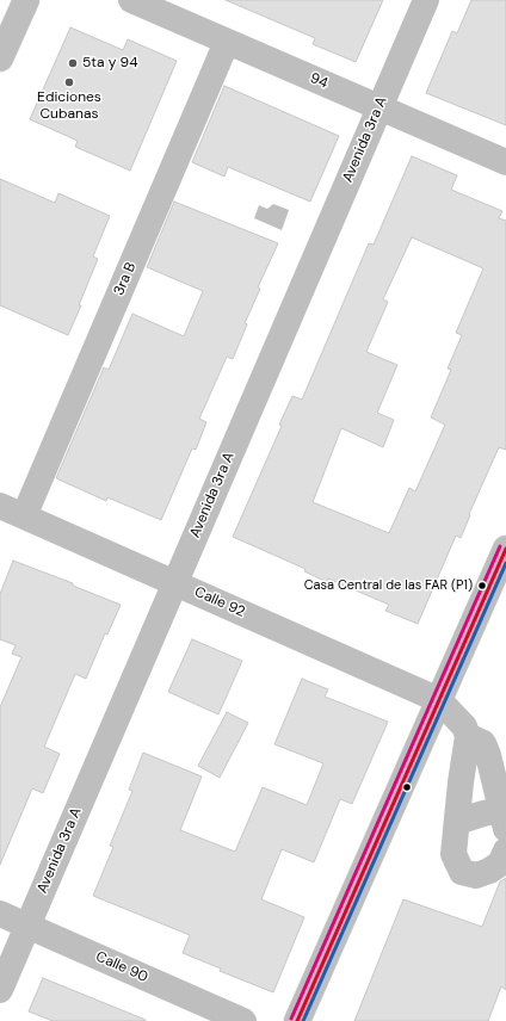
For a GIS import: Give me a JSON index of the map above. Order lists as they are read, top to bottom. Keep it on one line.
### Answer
{"streets":{"main road":["94","Avenida 3ra A","3ra B","Calle 92","Calle 90"]},"crossings":[["94","Avenida 3ra A"],["94","3ra B"],["Avenida 3ra A","Calle 92"],["Avenida 3ra A","Calle 90"],["3ra B","Calle 92"]],"places":["5ta y 94","Ediciones Cubanas","Casa Central de las FAR (P1)"]}
